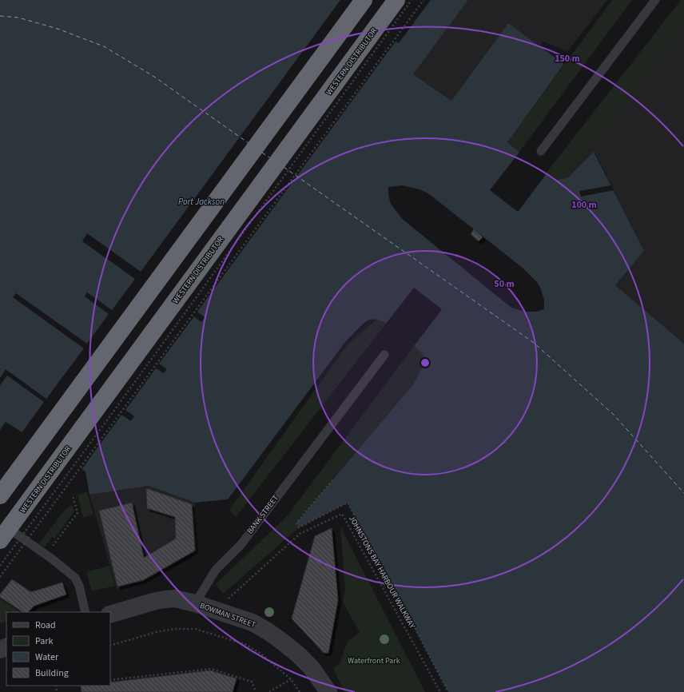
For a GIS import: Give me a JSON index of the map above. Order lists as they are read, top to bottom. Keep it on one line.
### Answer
{"streets":{"highway":["WESTERN DISTRIBUTOR"],"street":["BOWMAN STREET"],"lane":["BANK STREET"],"path":["JOHNSTONS BAY HARBOUR WALKWAY"]},"crossings":[["BANK STREET","BOWMAN STREET"],["JOHNSTONS BAY HARBOUR WALKWAY","BOWMAN STREET"]],"water":["Port Jackson"],"parks":["Waterfront Park"],"legend":["Road","Park","Water","Building"],"rings":["150 m","100 m","50 m"]}
